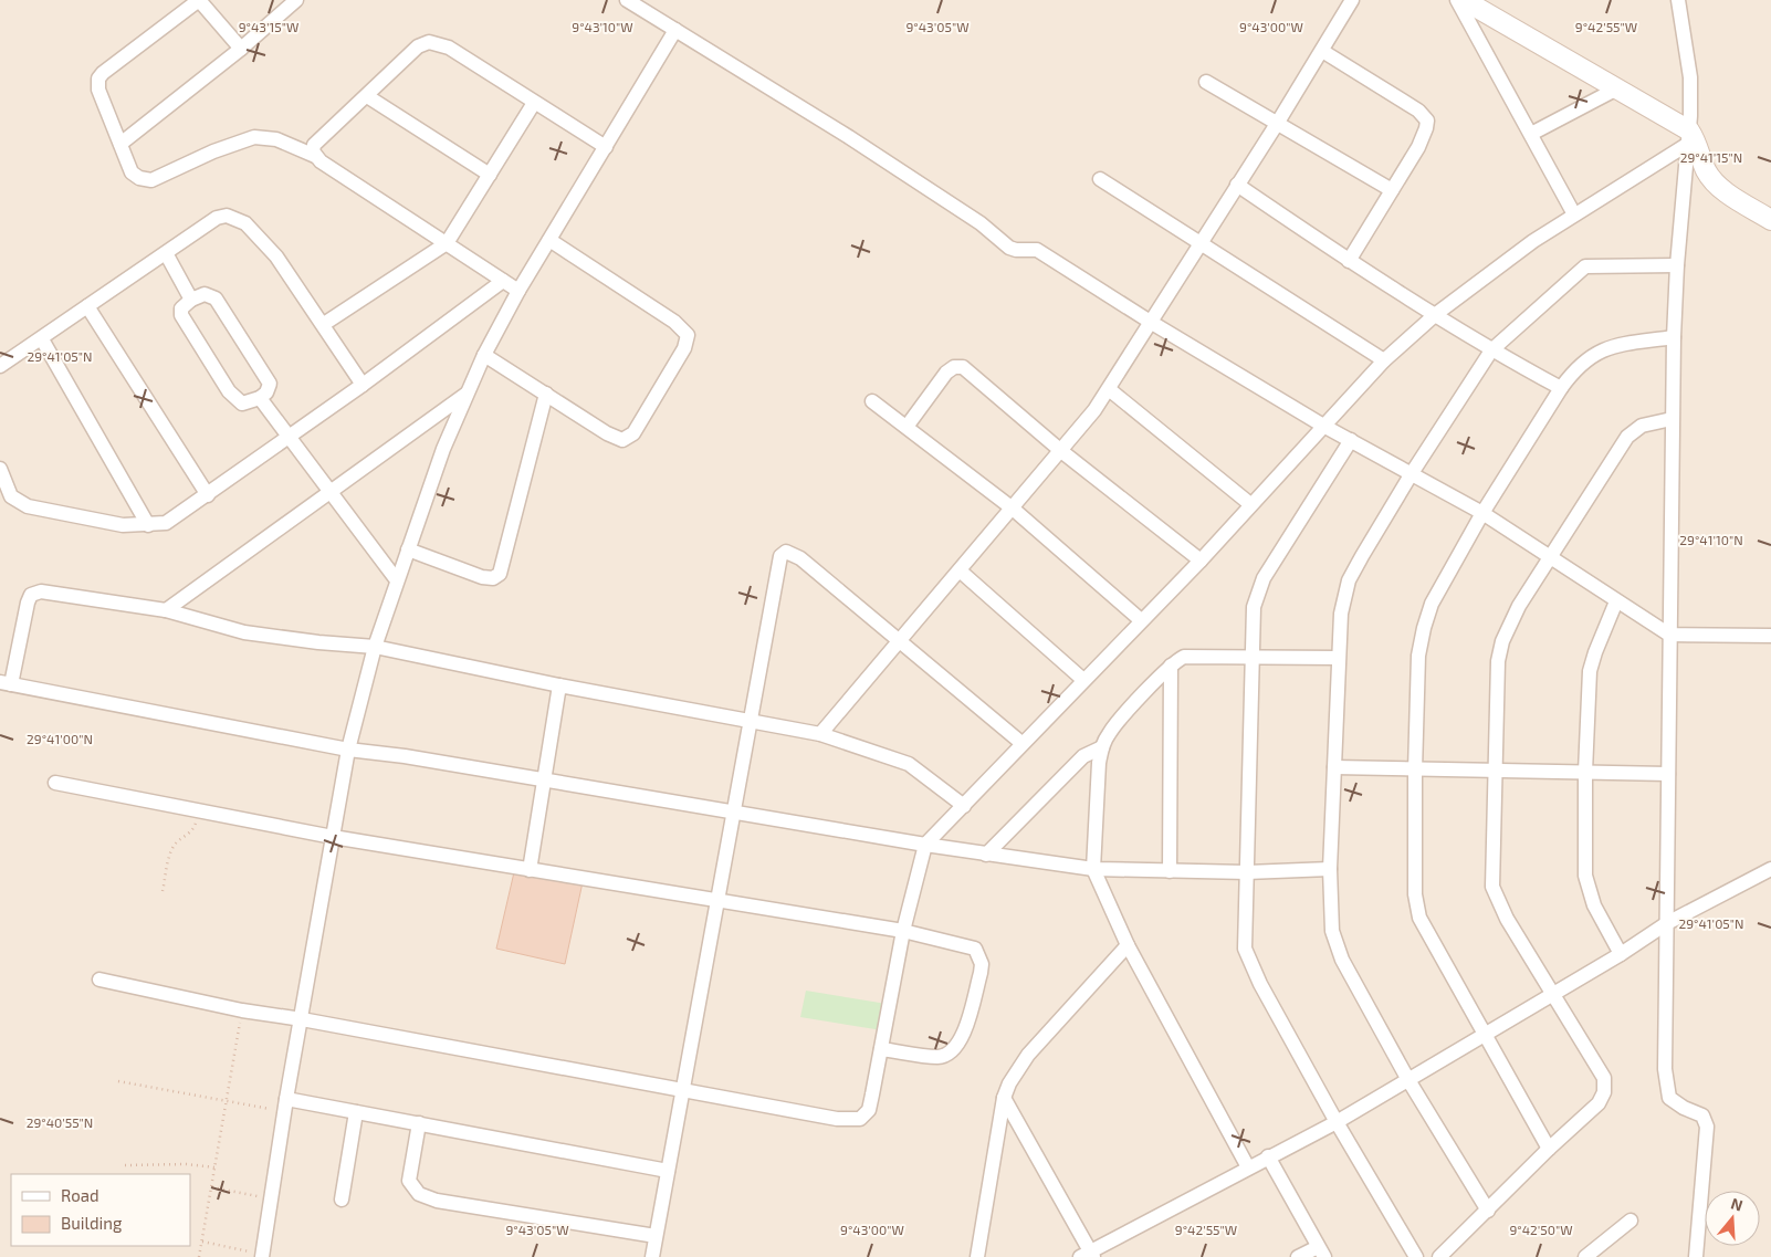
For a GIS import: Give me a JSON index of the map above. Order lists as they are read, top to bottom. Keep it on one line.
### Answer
{"legend":["Road","Building"],"north":"top","coordinates":["9°43'15\"W","9°43'10\"W","9°43'05\"W","9°43'00\"W","9°42'55\"W","29°41'15\"N","29°41'05\"N","29°41'10\"N","29°41'00\"N","29°40'55\"N","9°42'50\"W"]}
